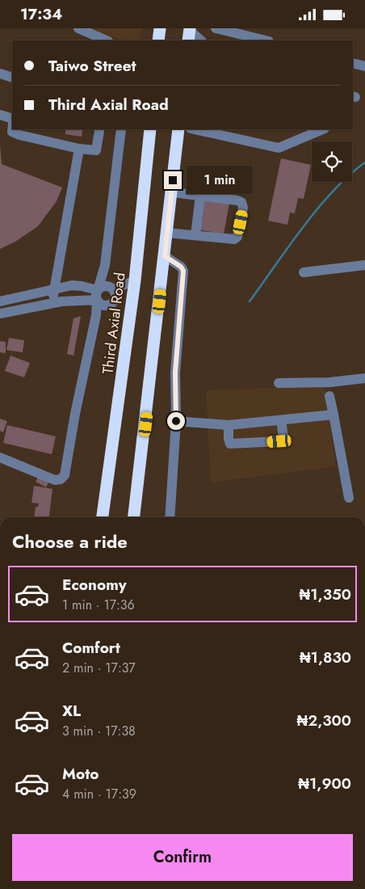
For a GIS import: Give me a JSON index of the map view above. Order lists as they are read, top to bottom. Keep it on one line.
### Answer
{"streets":{"highway":["Third Axial Road"]},"page":{"status":"17:34","banner":["Taiwo Street","Third Axial Road"],"bubble":"1 min","heading":"Choose a ride","list":[{"name":"Economy","note":"1 min · 17:36","value":"₦1,350"},{"name":"Comfort","note":"2 min · 17:37","value":"₦1,830"},{"name":"XL","note":"3 min · 17:38","value":"₦2,300"},{"name":"Moto","note":"4 min · 17:39","value":"₦1,900"}],"buttons":"Confirm"}}
